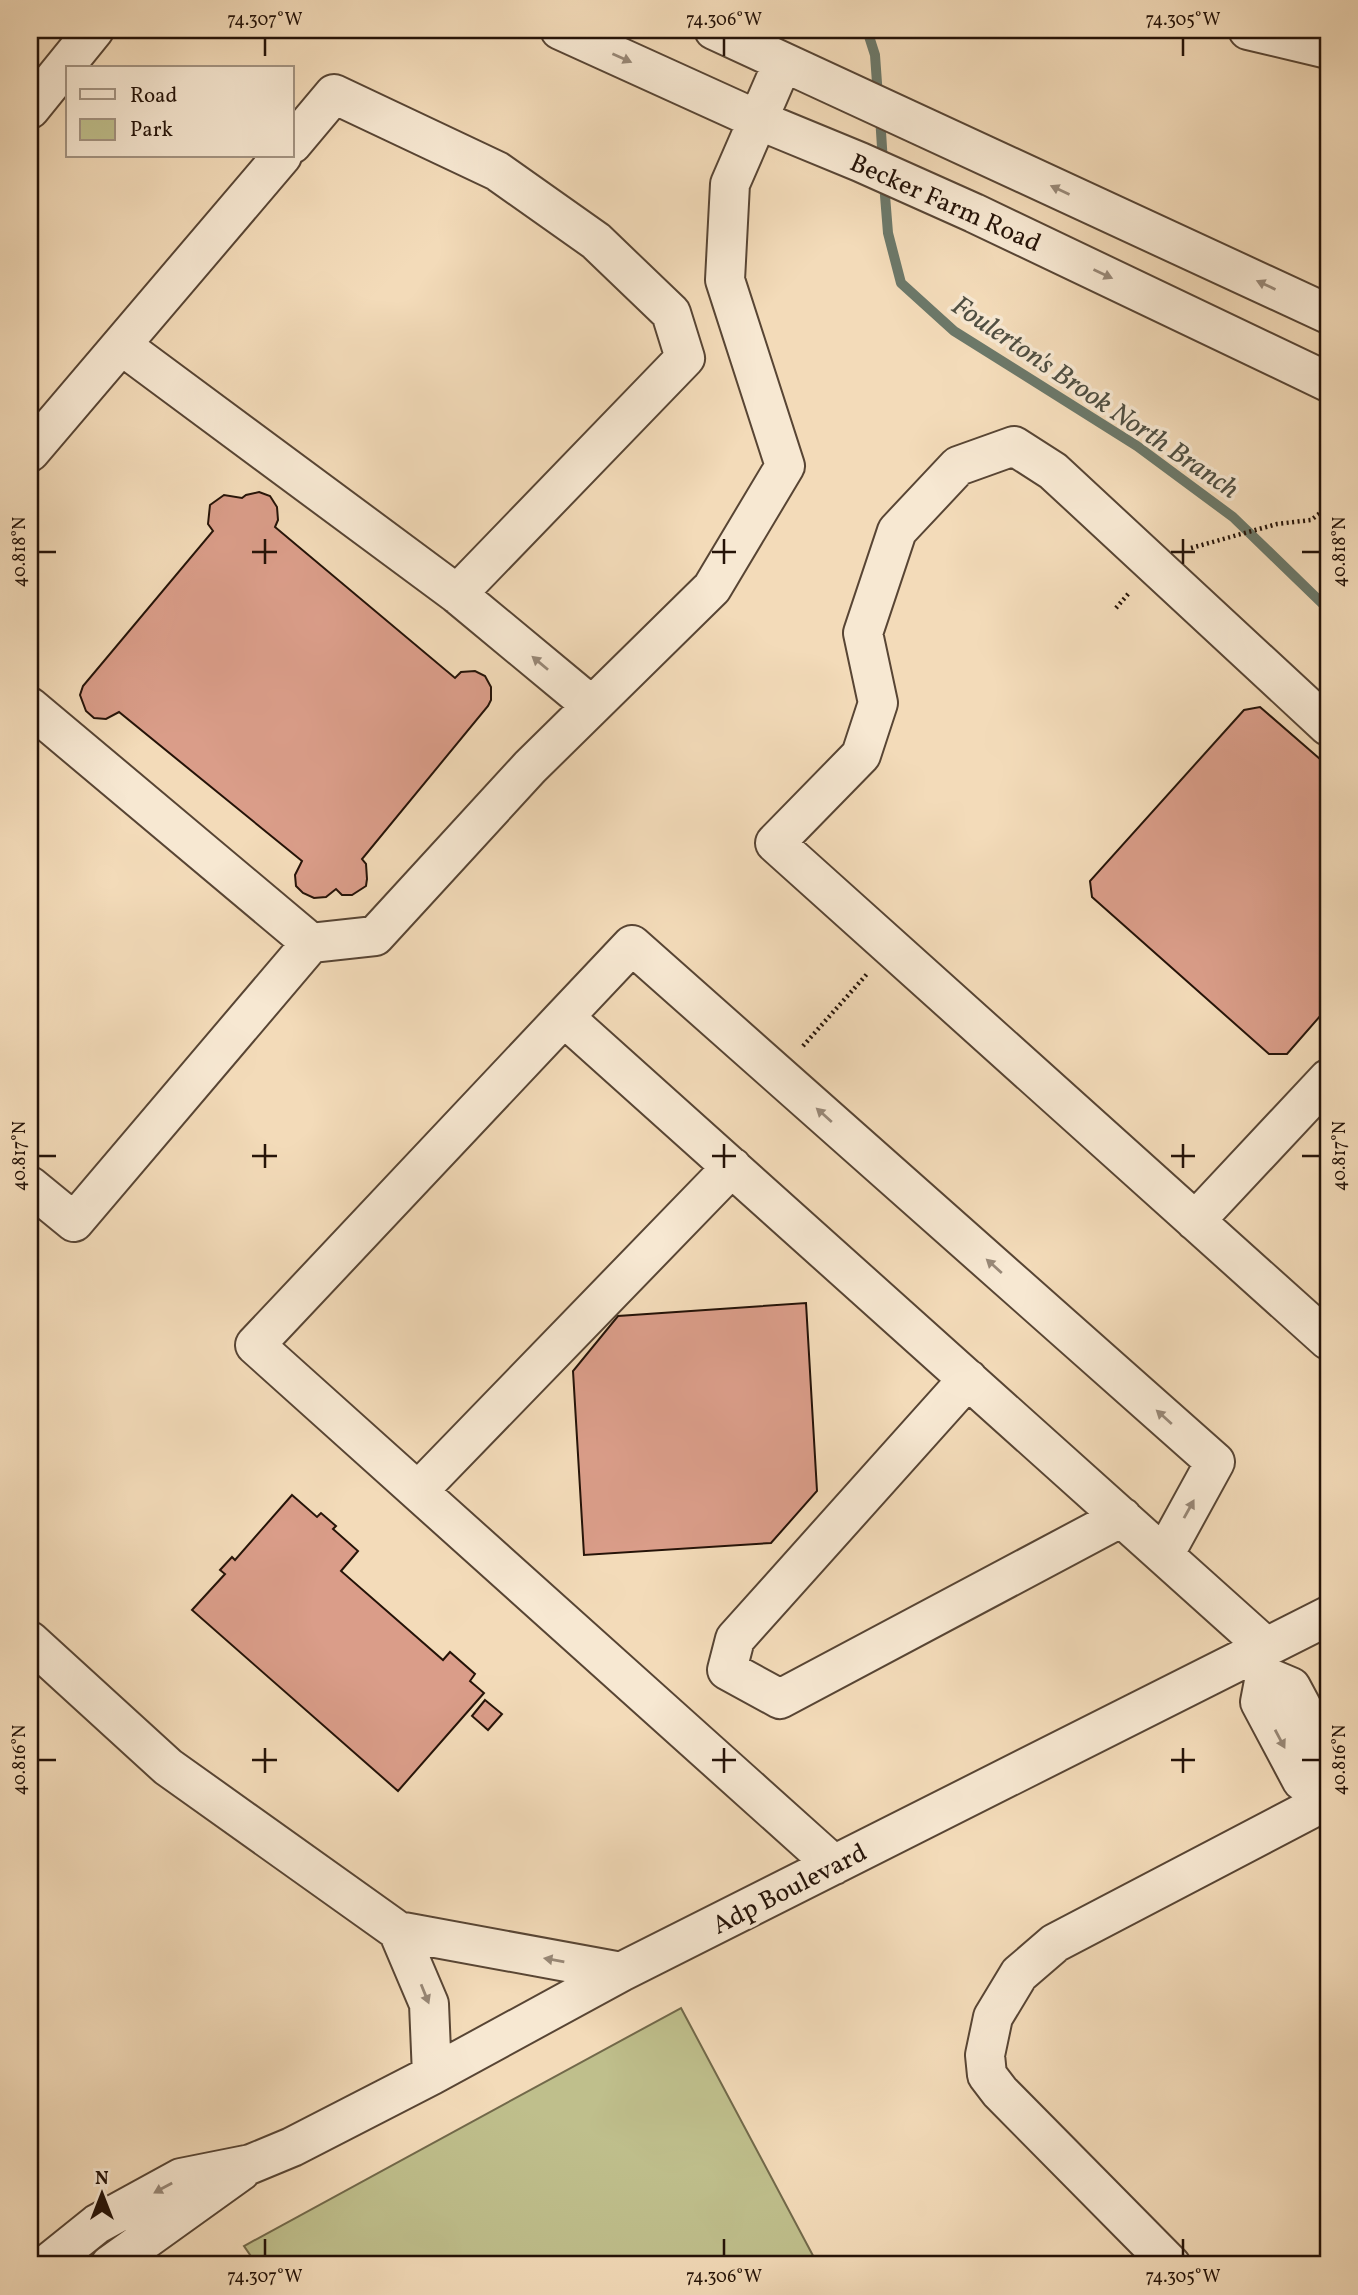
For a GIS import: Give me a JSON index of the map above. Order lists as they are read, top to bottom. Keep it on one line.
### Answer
{"streets":{"street":["Becker Farm Road","Adp Boulevard"]},"water":["Foulerton's Brook North Branch"],"legend":["Road","Park"],"north":"top","coordinates":["74.307°W","74.306°W","74.305°W","40.818°N","40.817°N","40.816°N"]}
